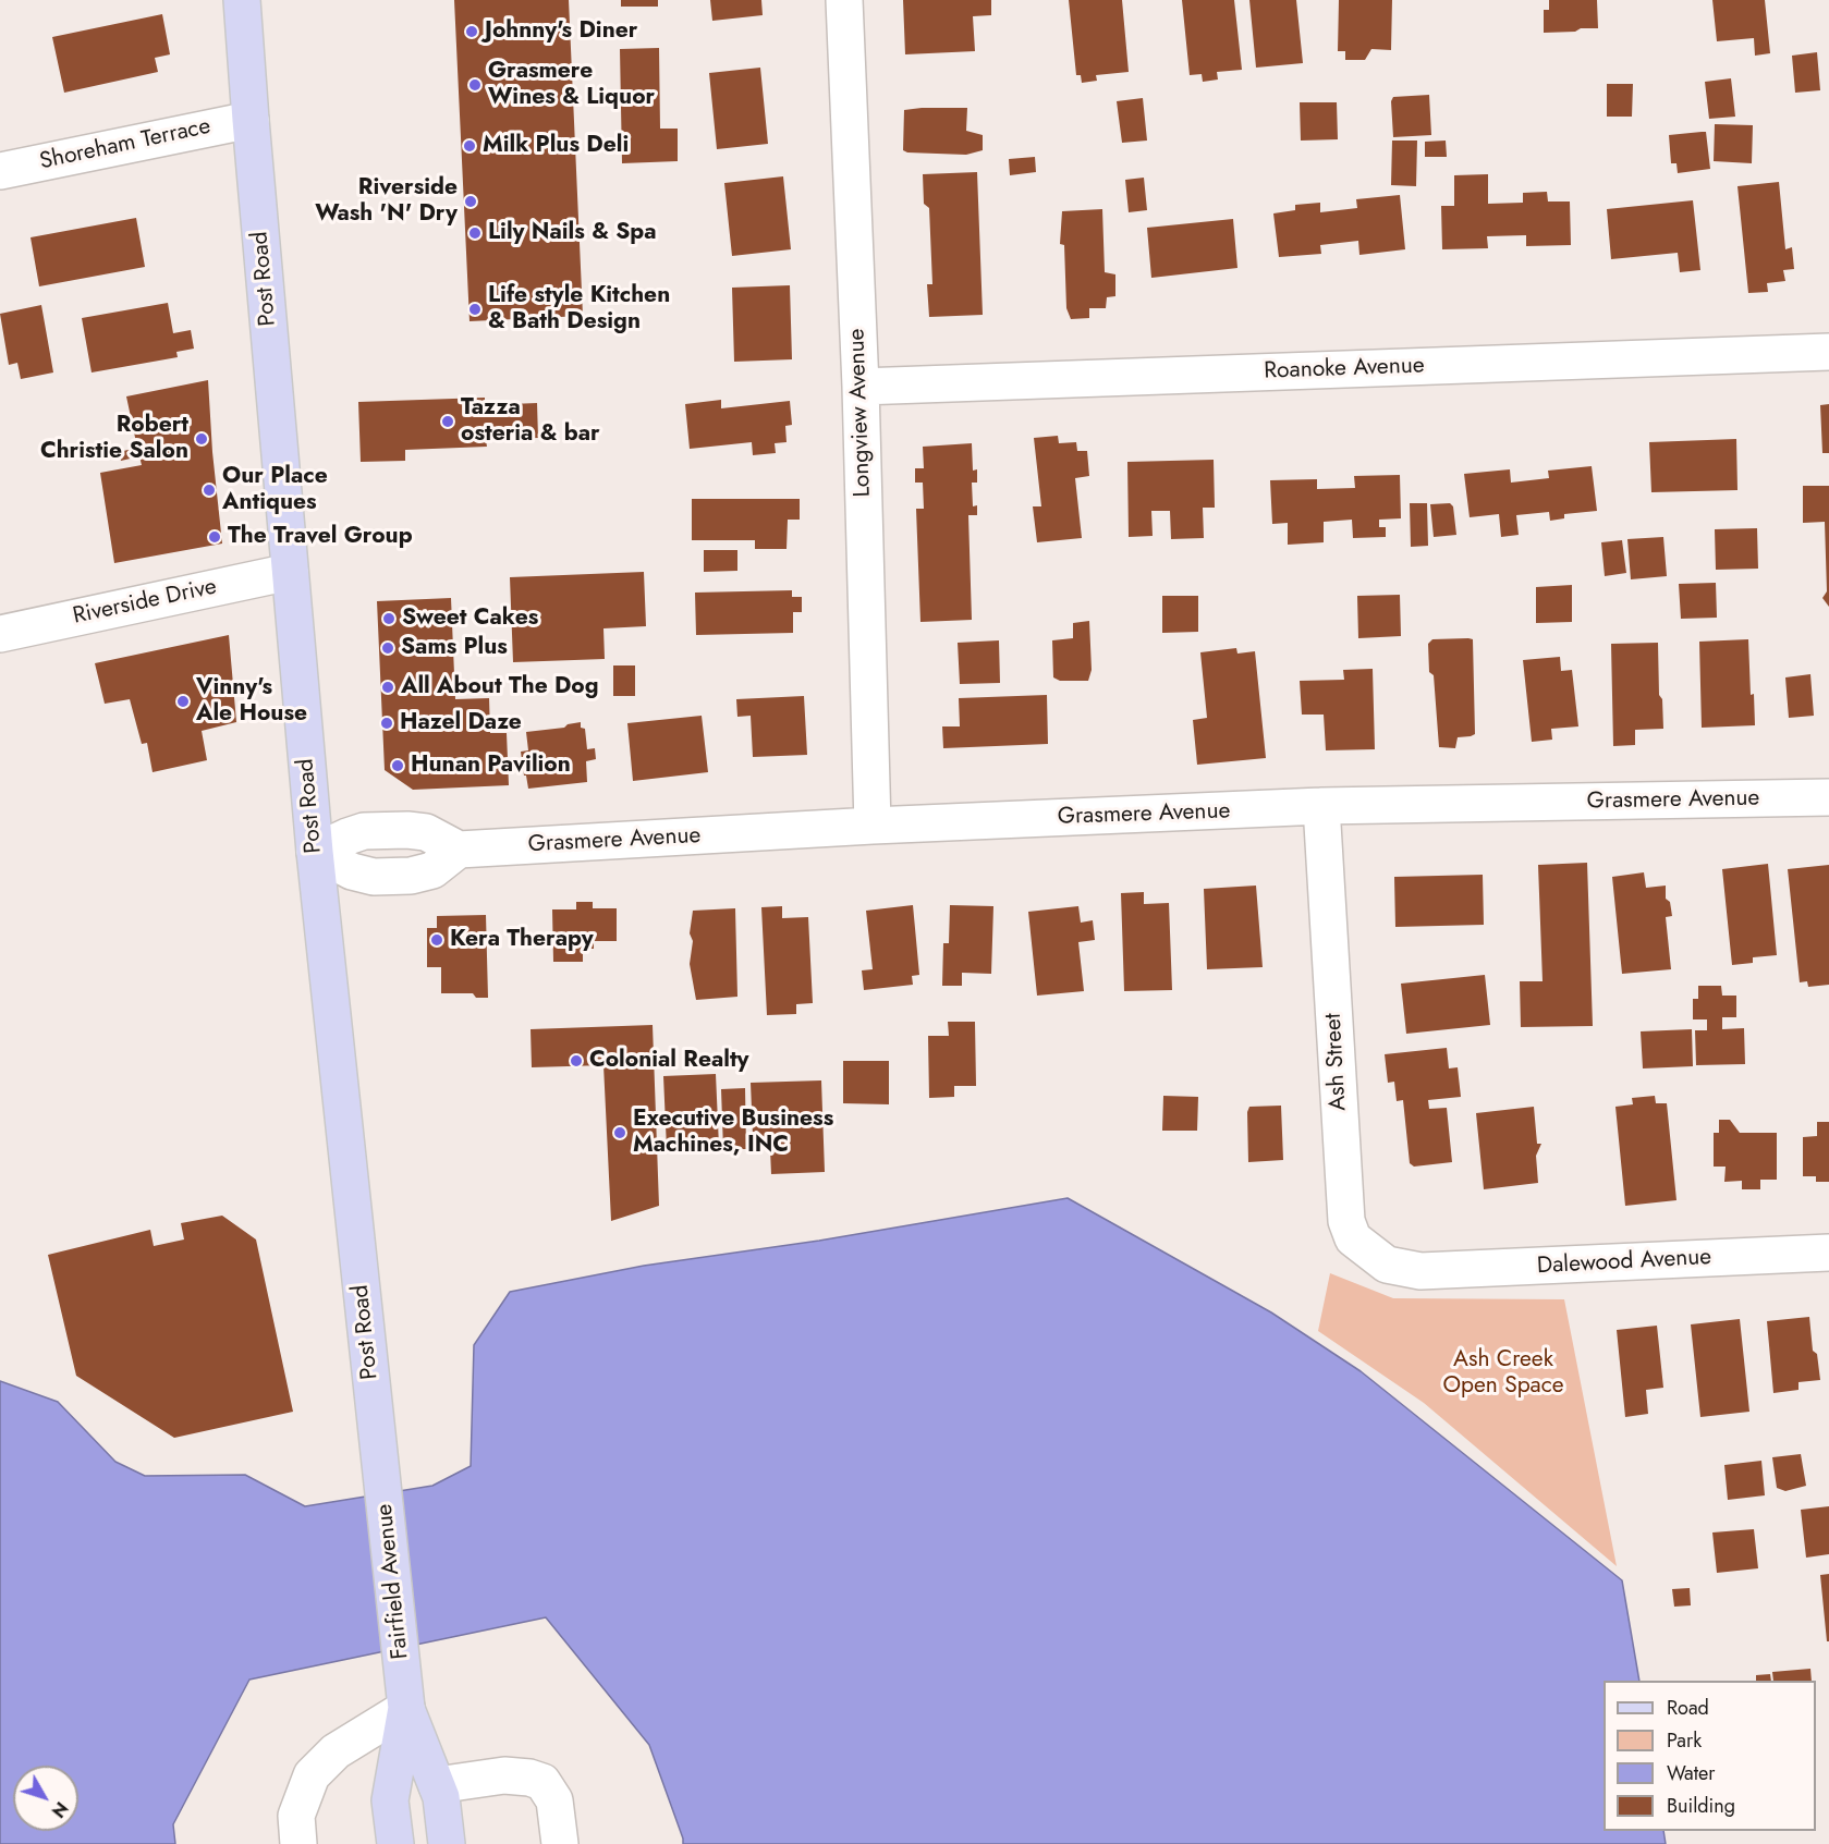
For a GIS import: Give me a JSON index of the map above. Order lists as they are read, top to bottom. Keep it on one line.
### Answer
{"streets":{"main road":["Post Road","Fairfield Avenue"],"street":["Shoreham Terrace","Roanoke Avenue","Longview Avenue","Riverside Drive","Grasmere Avenue","Ash Street","Dalewood Avenue"]},"crossings":[["Shoreham Terrace","Post Road"],["Post Road","Riverside Drive"],["Post Road","Grasmere Avenue"],["Post Road","Fairfield Avenue"],["Roanoke Avenue","Longview Avenue"],["Longview Avenue","Grasmere Avenue"],["Grasmere Avenue","Ash Street"],["Ash Street","Dalewood Avenue"]],"parks":["Ash Creek Open Space"],"places":["Johnny's Diner","Grasmere Wines & Liquor","Milk Plus Deli","Riverside Wash 'N' Dry","Lily Nails & Spa","Life style Kitchen & Bath Design","Tazza osteria & bar","Robert Christie Salon","Our Place Antiques","The Travel Group","Sweet Cakes","Sams Plus","All About The Dog","Vinny's Ale House","Hazel Daze","Hunan Pavilion","Kera Therapy","Colonial Realty","Executive Business Machines, INC"],"legend":["Road","Park","Water","Building"],"north":"bottom right"}
